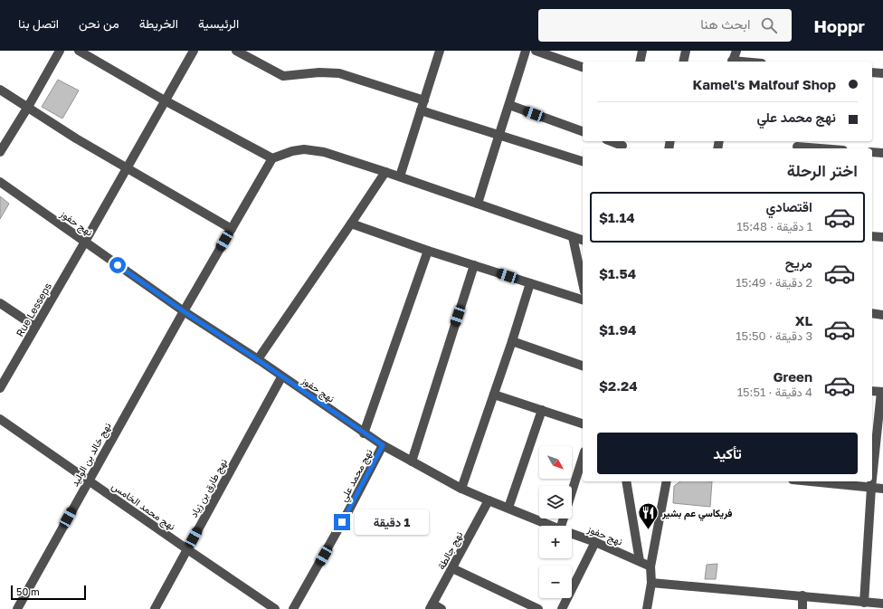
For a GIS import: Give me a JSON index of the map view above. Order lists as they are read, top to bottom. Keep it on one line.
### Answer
{"streets":{"street":["نهج حفوز","Rue Lesseps","نهج خالد بن الوليد","نهج محمد علي","نهج طارق بن زياد","نهج محمد الخامس","نهج جالطة"]},"crossings":[["نهج حفوز","Rue Lesseps"],["نهج حفوز","نهج خالد بن الوليد"],["نهج حفوز","نهج محمد علي"],["نهج حفوز","نهج طارق بن زياد"],["نهج حفوز","نهج جالطة"],["نهج خالد بن الوليد","نهج محمد الخامس"],["نهج طارق بن زياد","نهج محمد الخامس"]],"places":{"restaurant":["فريكاسي عم بشير"]},"scale_bar":"50 m","north":"bottom right","page":{"header":"Hoppr","search":"ابحث هنا","nav":["الرئيسية","الخريطة","من نحن","اتصل بنا"],"banner":["Kamel's Malfouf Shop","نهج محمد علي"],"heading":"اختر الرحلة","list":[{"name":"اقتصادي","note":"1 دقيقة · 15:48","value":"$1.14"},{"name":"مريح","note":"2 دقيقة · 15:49","value":"$1.54"},{"name":"XL","note":"3 دقيقة · 15:50","value":"$1.94"},{"name":"Green","note":"4 دقيقة · 15:51","value":"$2.24"}],"buttons":"تأكيد","map_buttons":["+","−"],"bubble":"1 دقيقة","scale":"50 m"}}
